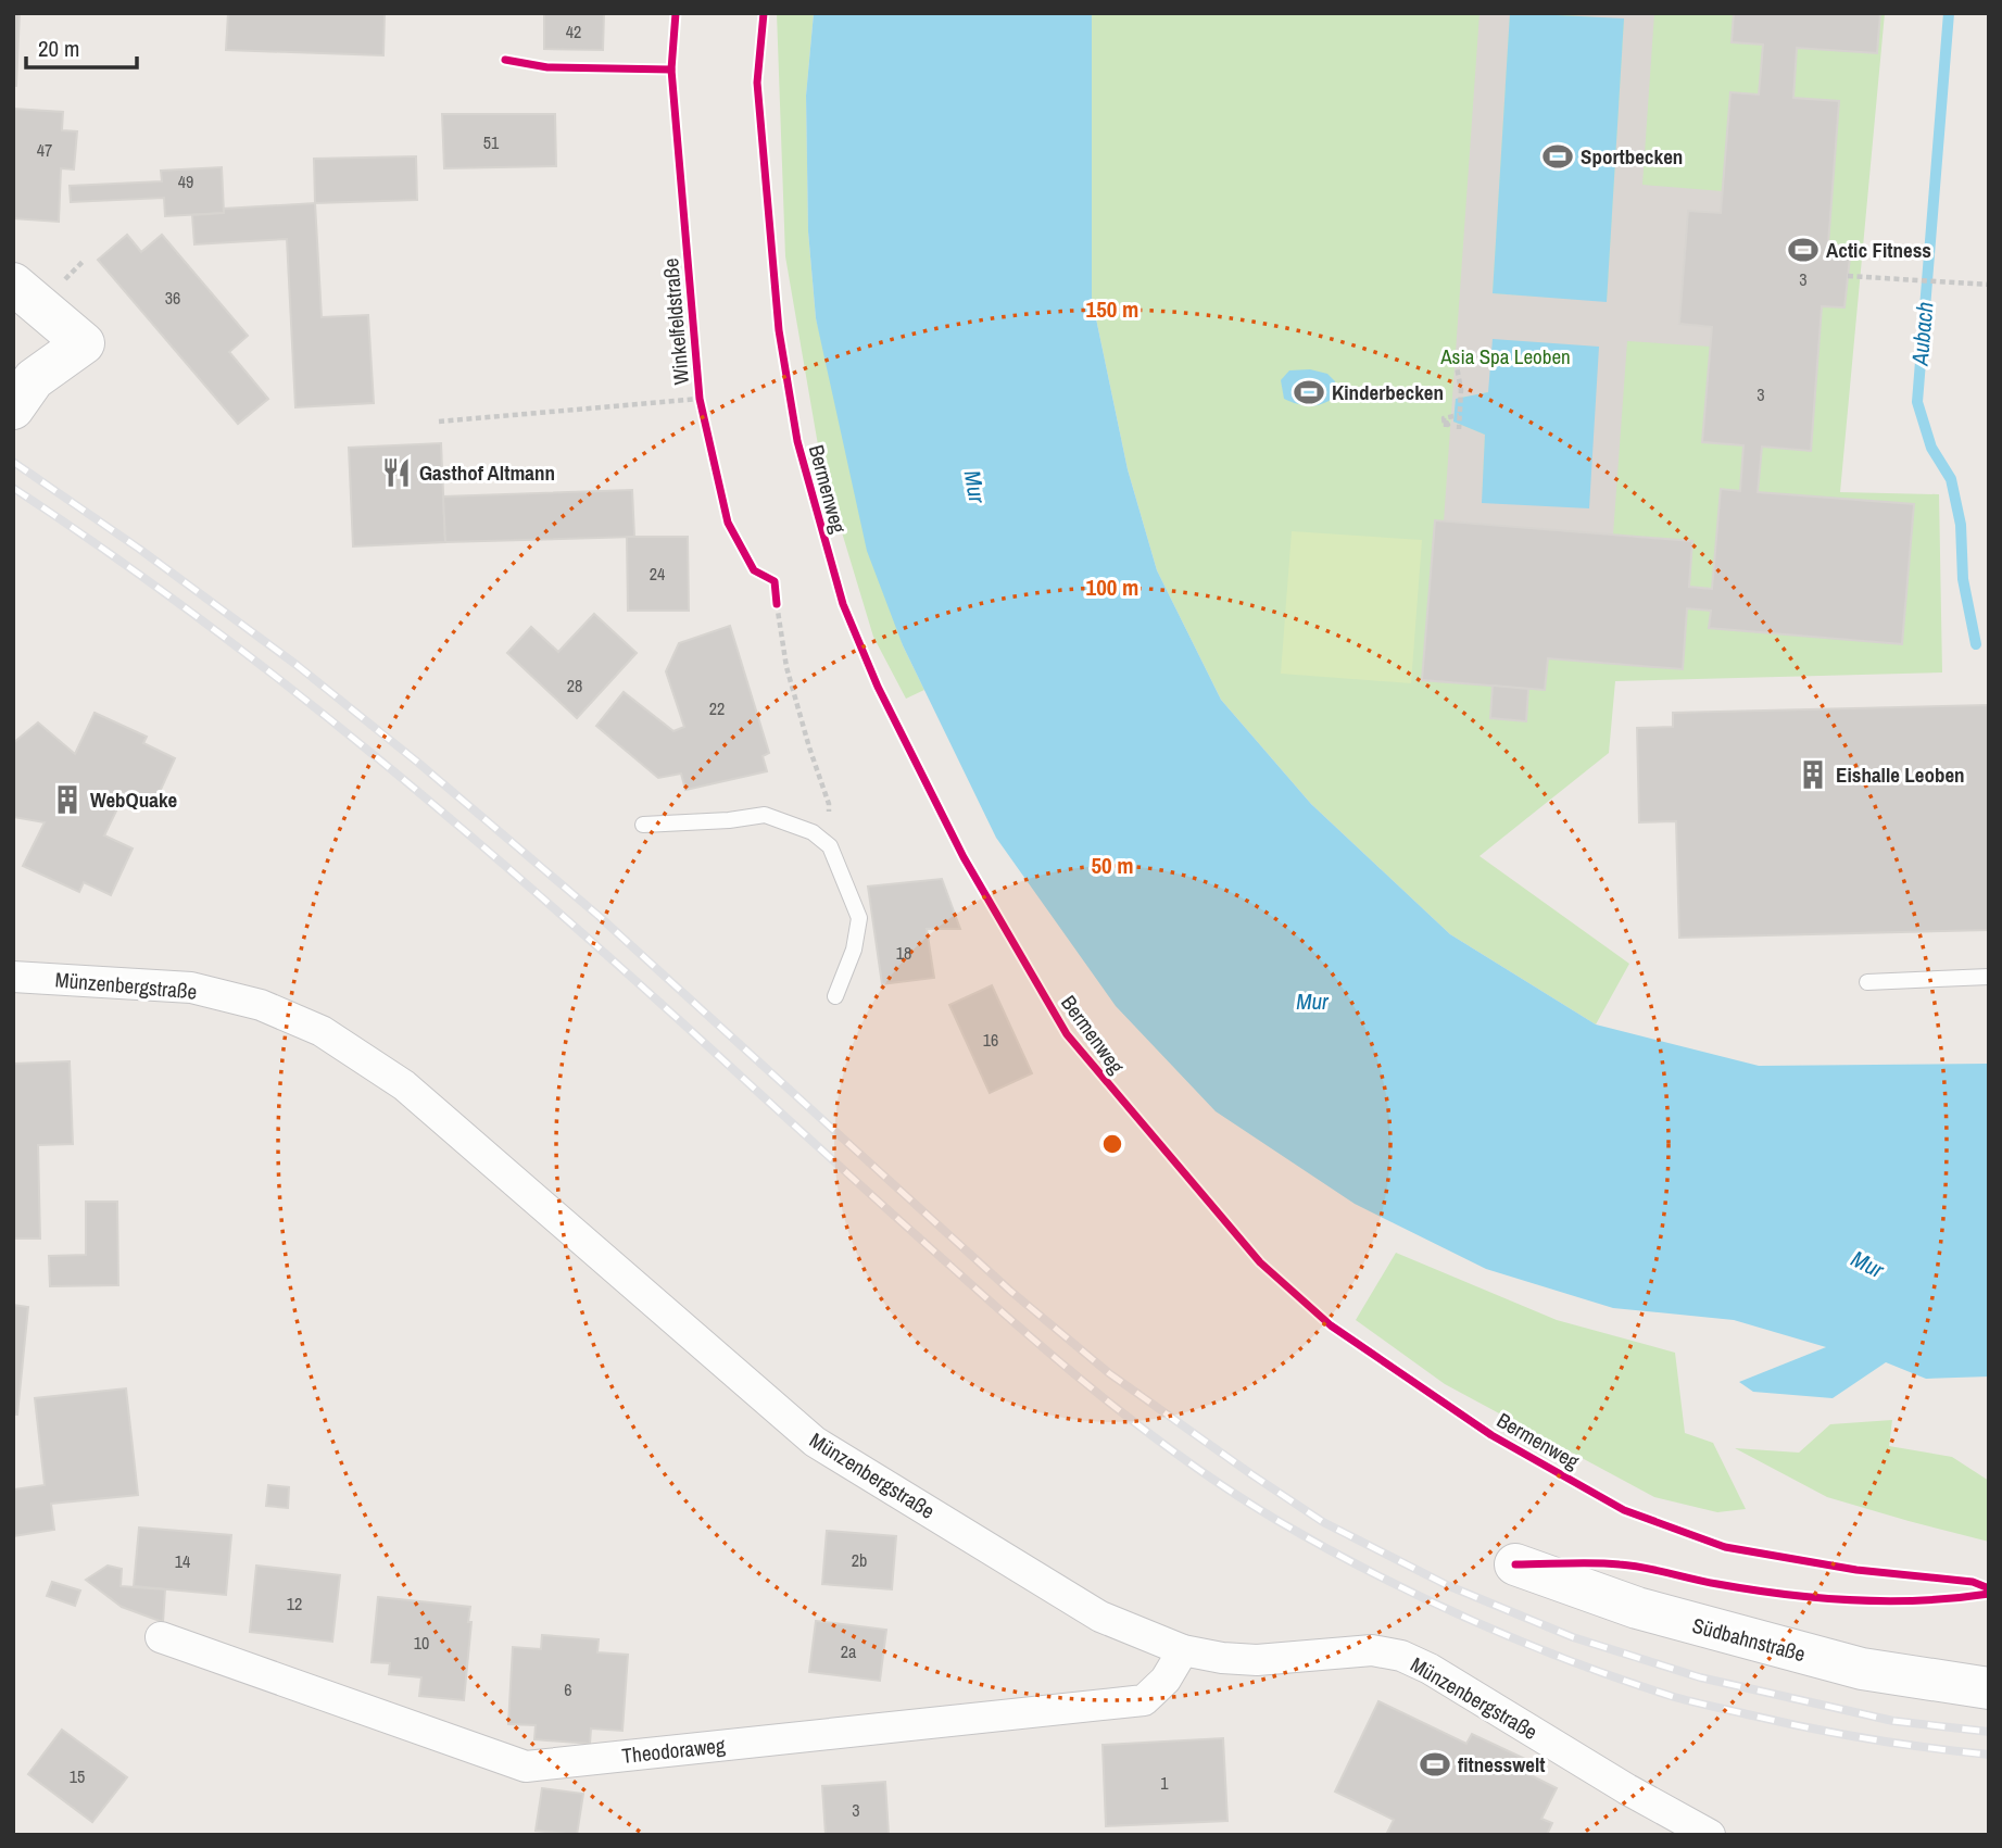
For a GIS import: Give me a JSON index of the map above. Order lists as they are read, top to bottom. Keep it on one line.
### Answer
{"streets":{"main road":["Südbahnstraße"],"street":["Münzenbergstraße","Theodoraweg"],"cycle path":["Winkelfeldstraße","Bermenweg"]},"crossings":[["Münzenbergstraße","Theodoraweg"]],"water":["Aubach","Mur"],"parks":["Asia Spa Leoben"],"places":{"sports":["Sportbecken","Actic Fitness","Kinderbecken","fitnesswelt"],"restaurant":["Gasthof Altmann"],"building":["Eishalle Leoben","WebQuake"]},"house_numbers":["42","51","47","49","3","36","3","24","28","22","18","16","2b","14","12","10","2a","6","15","1","3"],"scale_bar":"20 m","rings":["150 m","100 m","50 m"]}
